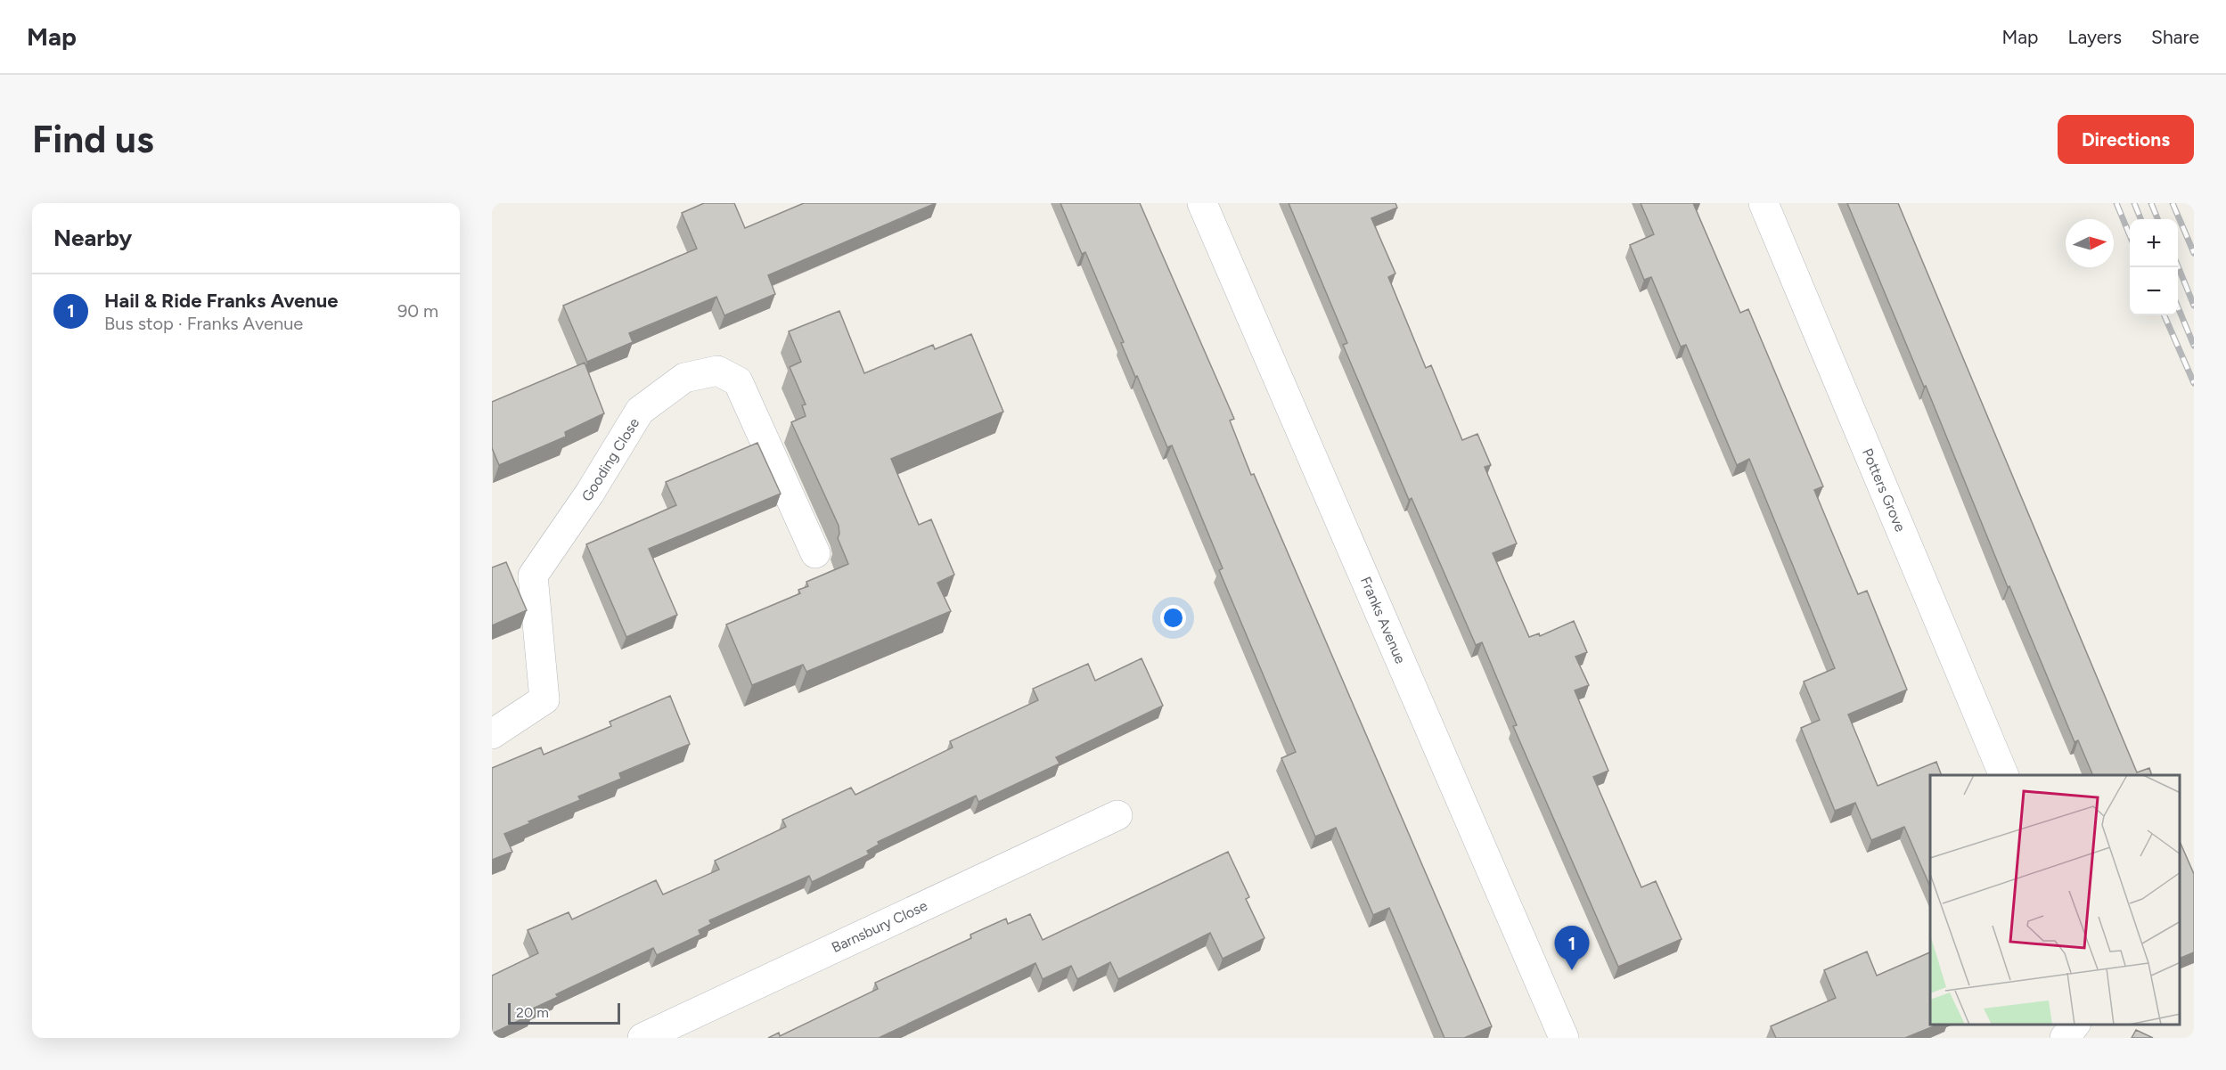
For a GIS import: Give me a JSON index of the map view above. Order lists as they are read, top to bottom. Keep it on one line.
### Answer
{"streets":{"street":["Gooding Close","Potters Grove","Franks Avenue","Barnsbury Close"]},"scale_bar":"20 m","north":"right","page":{"header":"Map","nav":["Map","Layers","Share"],"buttons":"Directions","title":"Find us","heading":"Nearby","map_buttons":["+","−"],"list":[{"mark":"1","name":"Hail & Ride Franks Avenue","note":"Bus stop · Franks Avenue","value":"90 m"}],"pins":"1","scale":"20 m"}}
